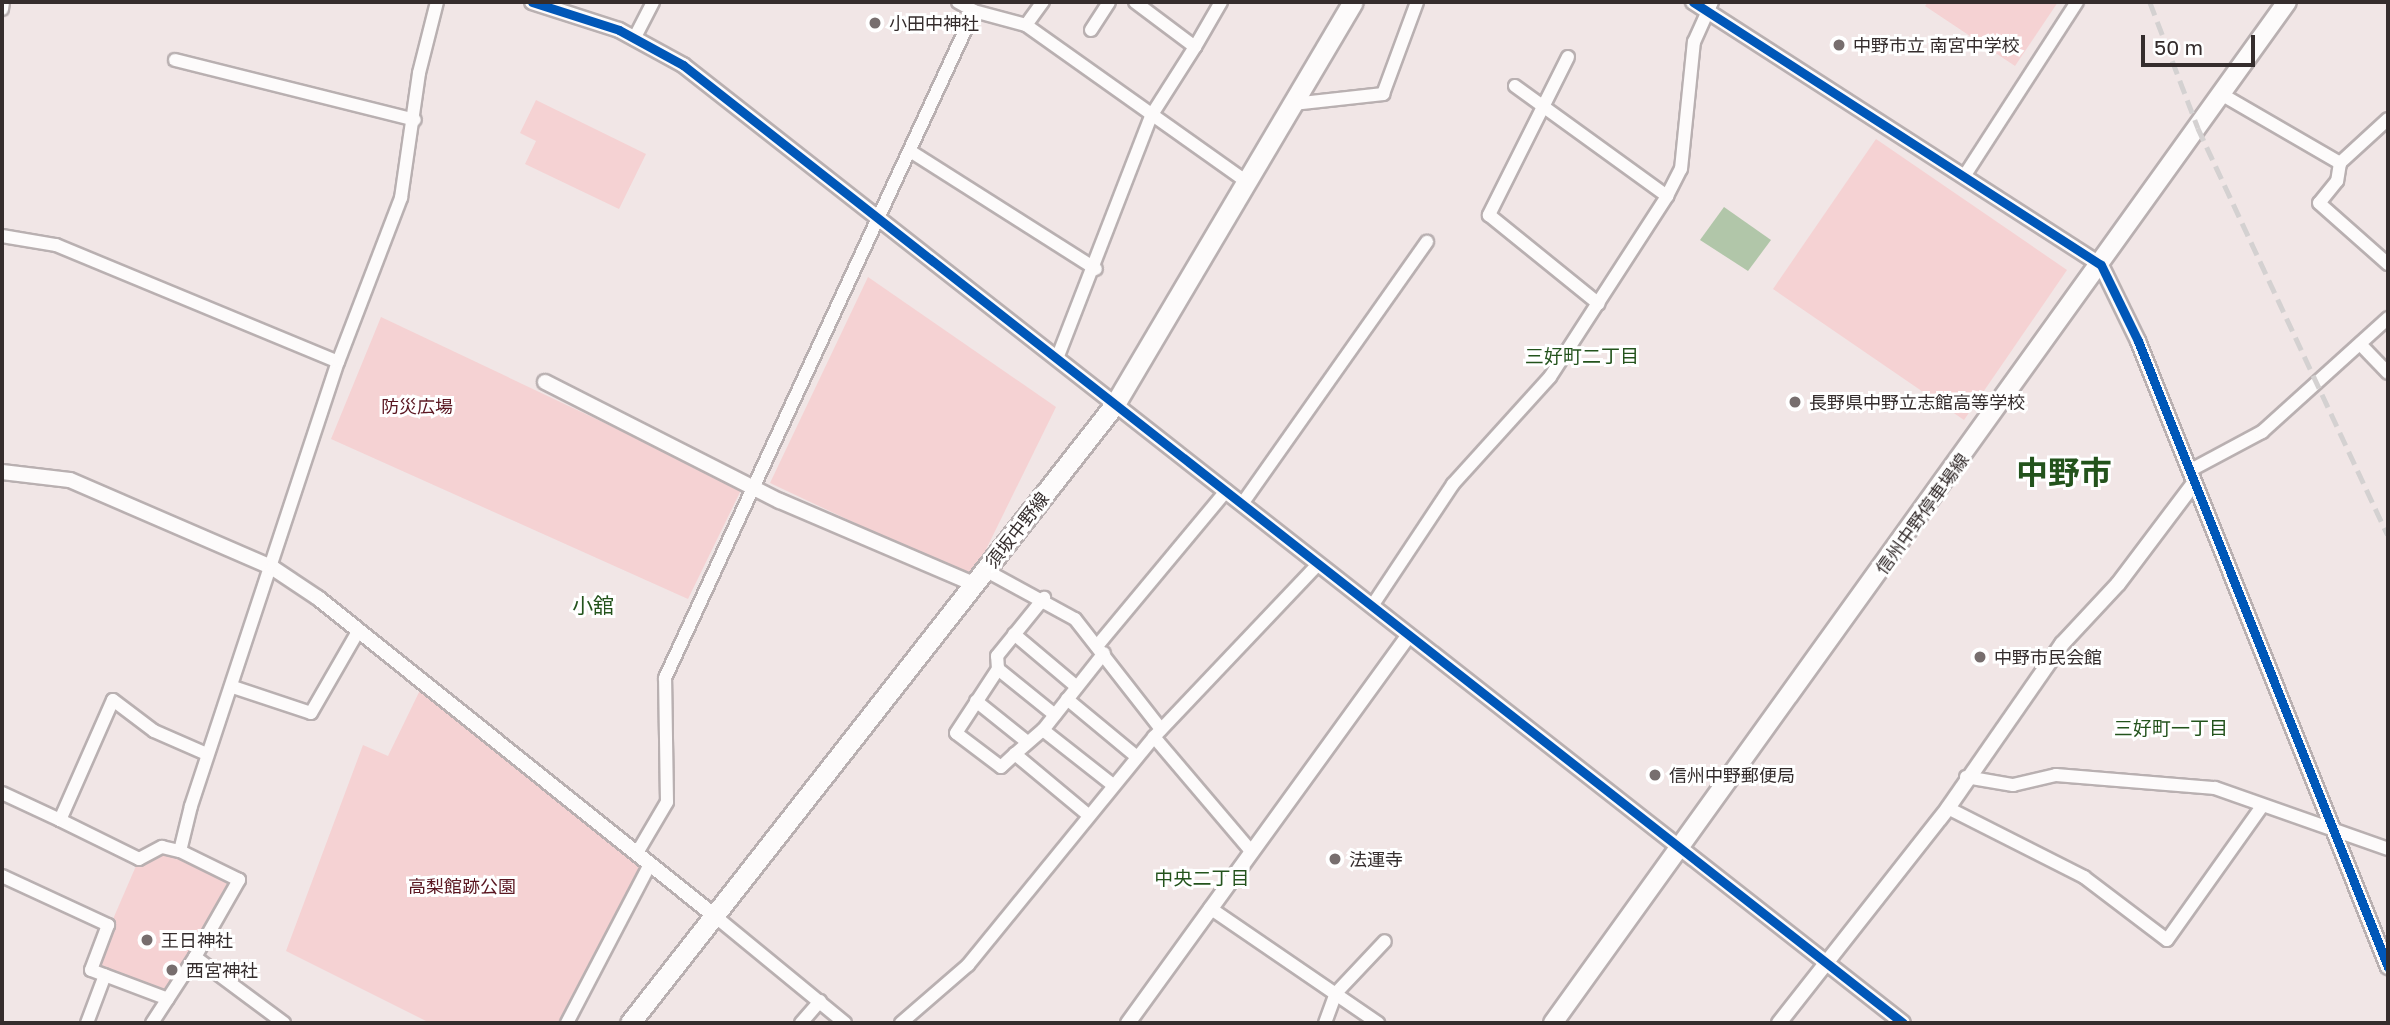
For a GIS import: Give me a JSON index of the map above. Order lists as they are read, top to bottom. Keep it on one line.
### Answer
{"streets":{"main road":["信州中野停車場線","須坂中野線"]},"districts":["三好町二丁目","中野市","小舘","三好町一丁目","中央二丁目"],"parks":["防災広場","高梨館跡公園"],"places":["小田中神社","中野市立 南宮中学校","長野県中野立志館高等学校","中野市民会館","信州中野郵便局","法運寺","王日神社","西宮神社"],"scale_bar":"50 m"}
